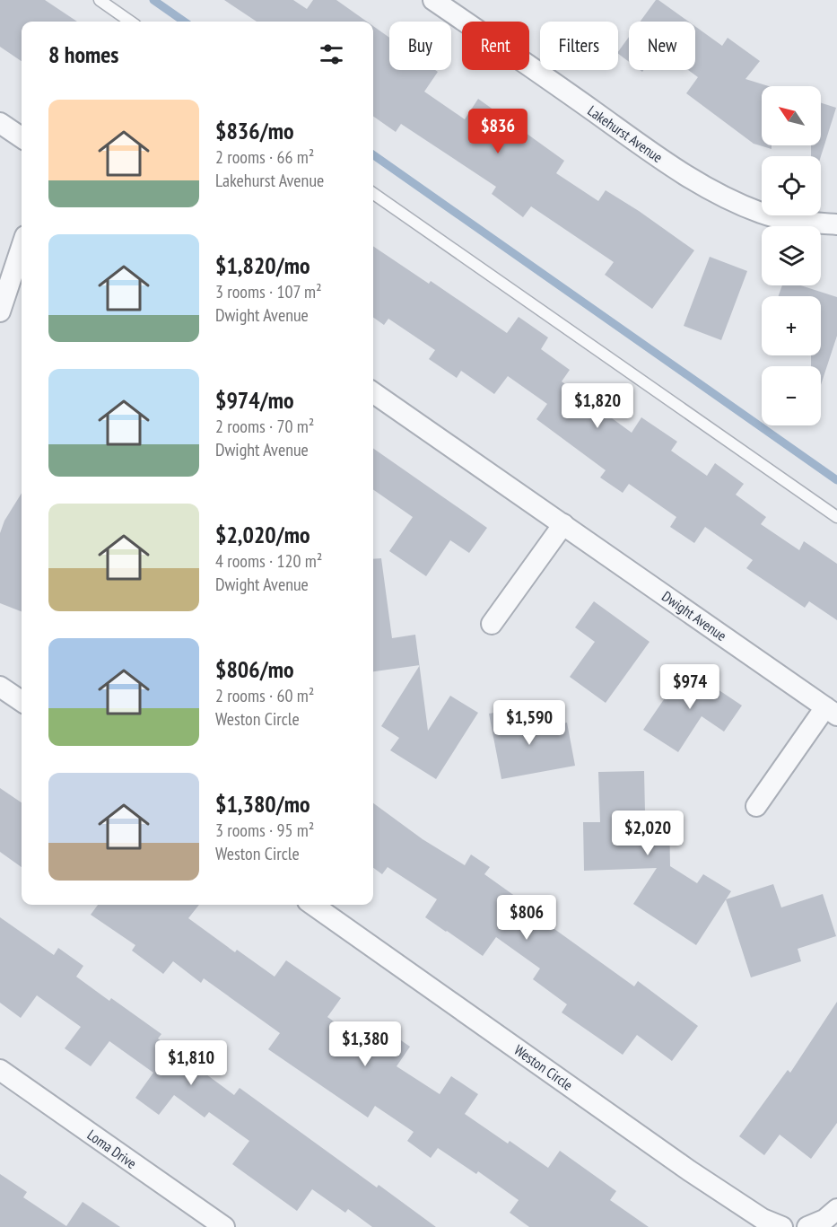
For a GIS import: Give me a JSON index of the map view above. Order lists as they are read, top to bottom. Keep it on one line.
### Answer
{"streets":{"street":["Lakehurst Avenue","Dwight Avenue","Weston Circle","Loma Drive"]},"north":"top left","page":{"chip":["Buy","Rent","Filters","New"],"heading":"8 homes","map_buttons":["+","−"],"list":[{"name":"$836/mo","note":"2 rooms · 66 m² · Lakehurst Avenue"},{"name":"$1,820/mo","note":"3 rooms · 107 m² · Dwight Avenue"},{"name":"$974/mo","note":"2 rooms · 70 m² · Dwight Avenue"},{"name":"$2,020/mo","note":"4 rooms · 120 m² · Dwight Avenue"},{"name":"$806/mo","note":"2 rooms · 60 m² · Weston Circle"},{"name":"$1,380/mo","note":"3 rooms · 95 m² · Weston Circle"}],"price":["$836","$1,820","$974","$1,590","$2,020","$806","$1,380","$1,810"]}}
